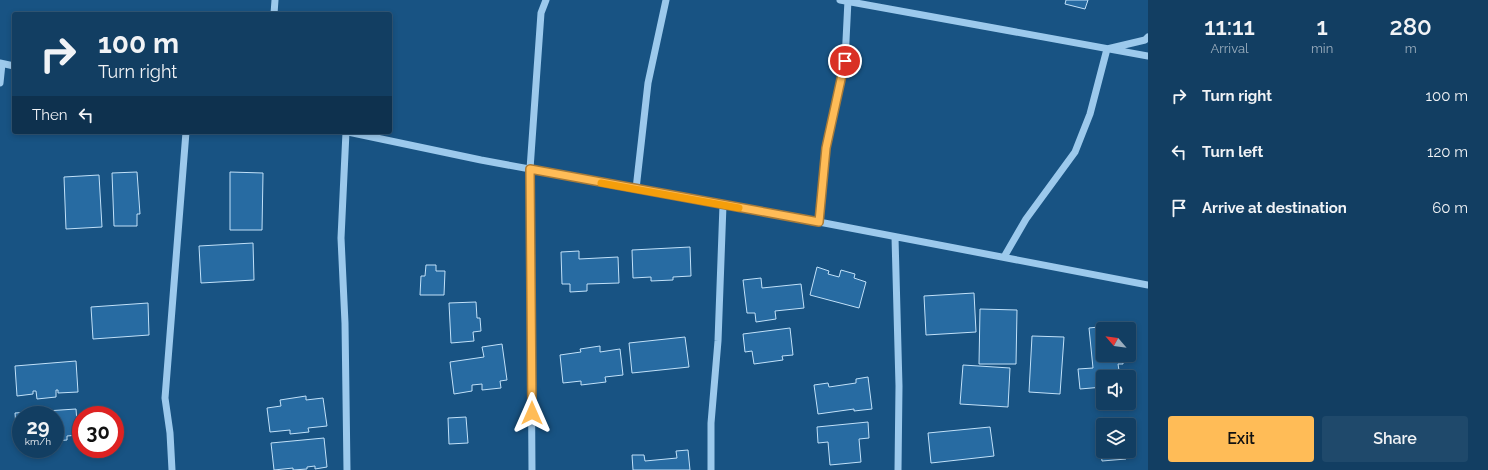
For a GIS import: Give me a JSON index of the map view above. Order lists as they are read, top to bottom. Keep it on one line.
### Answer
{"north":"top left","page":{"eta":["11:11","Arrival","1","min","280","m"],"turn":["100 m","Turn right"],"list":[{"name":"Turn right","value":"100 m"},{"name":"Turn left","value":"120 m"},{"name":"Arrive at destination","value":"60 m"}],"then":"Then","speed":"29 km/h","limit":"30","buttons":["Exit","Share"]}}
